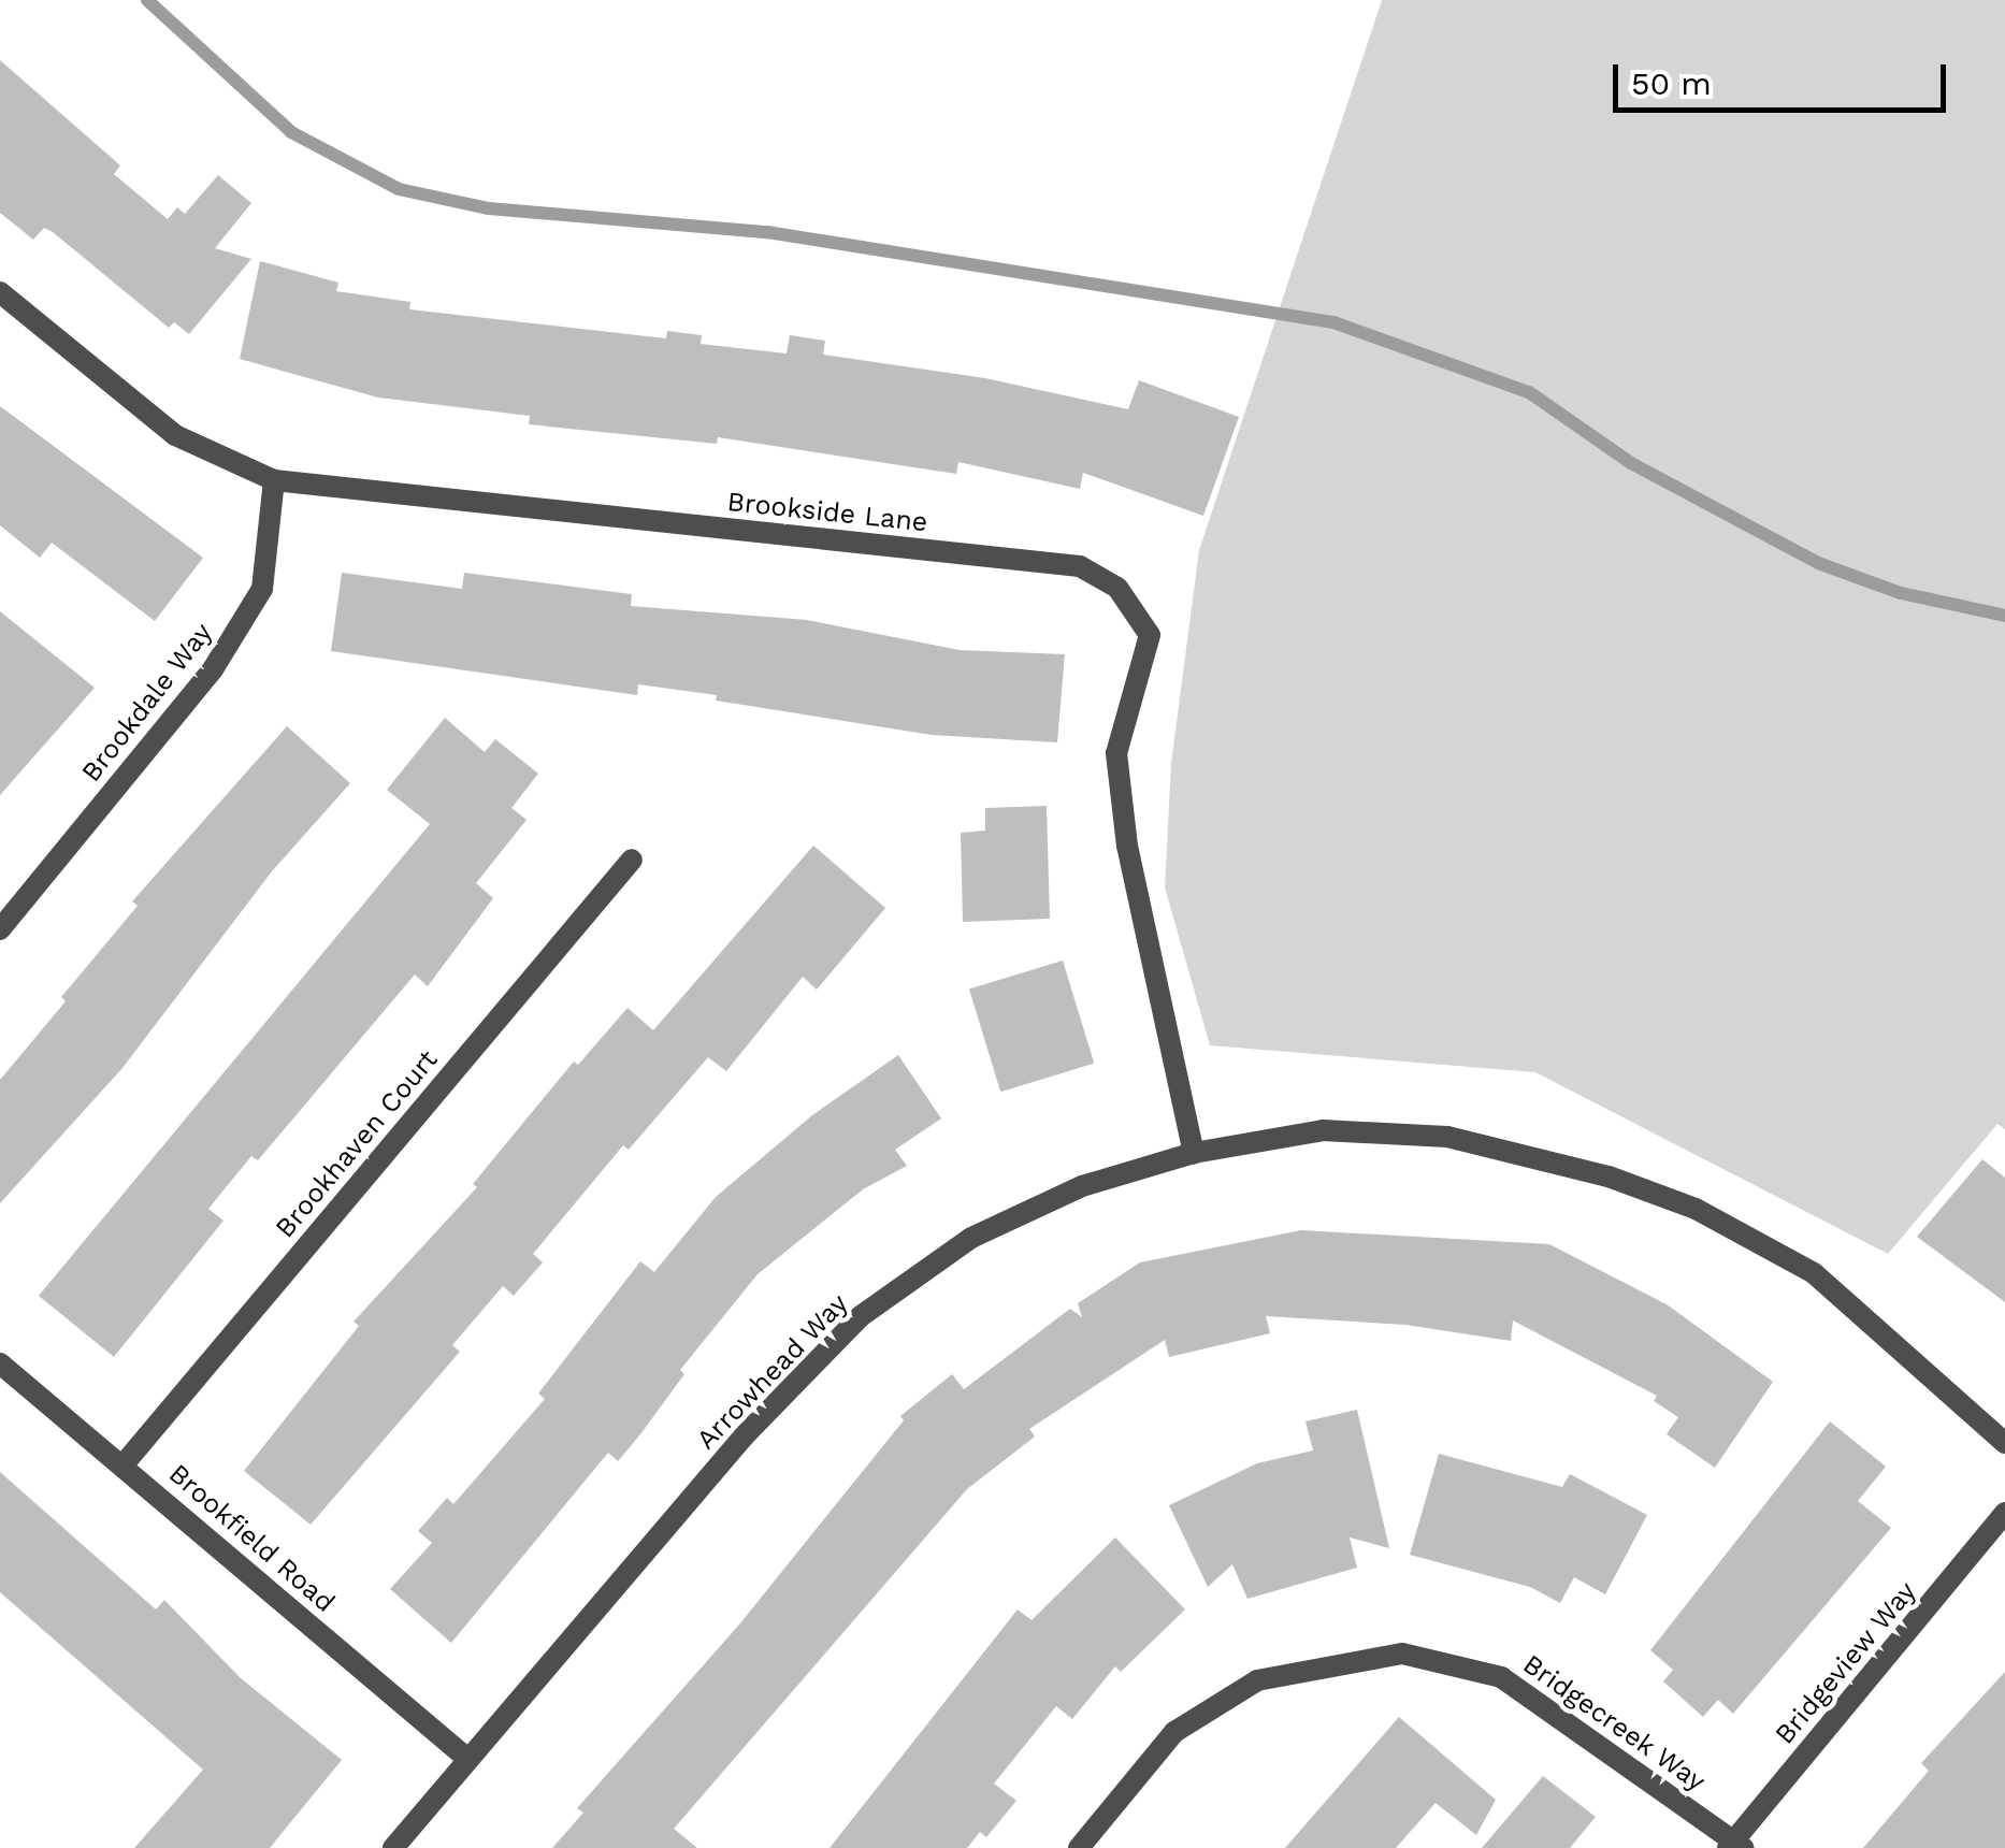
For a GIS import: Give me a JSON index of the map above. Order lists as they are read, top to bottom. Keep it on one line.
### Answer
{"streets":{"street":["Brookside Lane","Brookdale Way","Brookhaven Court","Arrowhead Way","Brookfield Road","Bridgeview Way","Bridgecreek Way"]},"crossings":[["Brookside Lane","Brookdale Way"],["Brookside Lane","Arrowhead Way"],["Brookhaven Court","Brookfield Road"],["Arrowhead Way","Brookfield Road"],["Bridgeview Way","Bridgecreek Way"]],"scale_bar":"50 m"}
